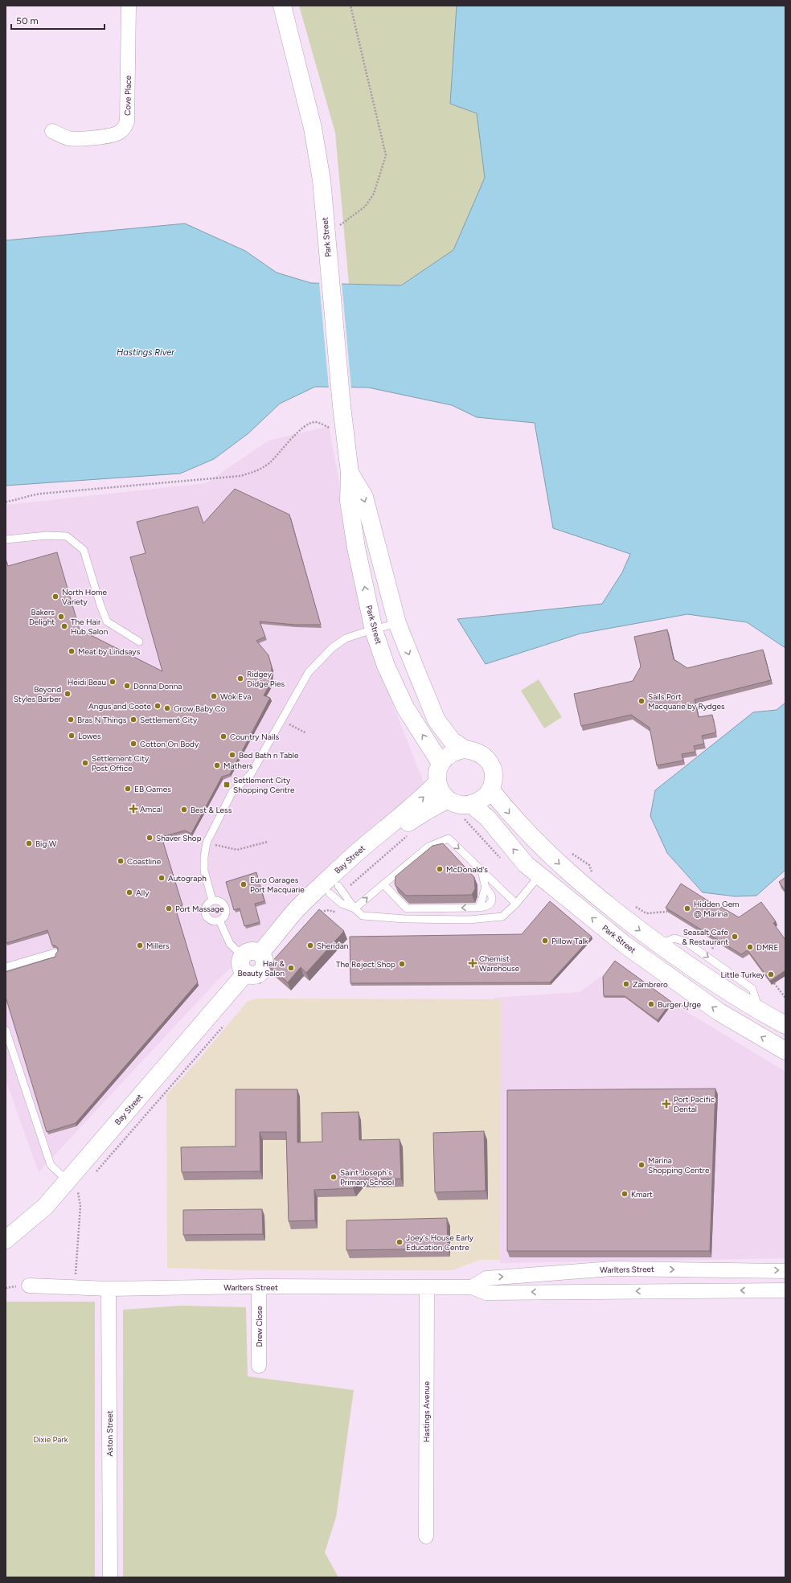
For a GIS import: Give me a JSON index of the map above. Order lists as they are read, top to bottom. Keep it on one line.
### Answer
{"streets":{"street":["Cove Place","Park Street","Bay Street","Warlters Street","Drew Close","Hastings Avenue","Aston Street"]},"crossings":[["Park Street","Bay Street"],["Warlters Street","Drew Close"],["Warlters Street","Hastings Avenue"],["Warlters Street","Aston Street"]],"water":["Hastings River"],"parks":["Dixie Park"],"places":{"other":["North Home Variety","Bakers Delight","The Hair Hub Salon","Meat by Lindsays","Ridgey Didge Pies","Heidi Beau","Donna Donna","Beyond Styles Barber","Wok Eva","Sails Port Macquarie by Rydges","Angus and Coote","Grow Baby Co","Bras N Things","Settlement City","Lowes","Country Nails","Cotton On Body","Bed Bath n Table","Settlement City Post Office","Mathers","EB Games","Best & Less","Shaver Shop","Big W","Coastline","McDonald's","Autograph","Euro Garages Port Macquarie","Ally","Port Massage","Hidden Gem @ Marina","Seasalt Cafe & Restaurant","Pillow Talk","Millers","Sheridan","DMRE","The Reject Shop","Hair & Beauty Salon","Little Turkey","Zambrero","Burger Urge","Marina Shopping Centre","Saint Joseph's Primary School","Kmart","Joey's House Early Education Centre"],"transit":["Settlement City Shopping Centre"],"health":["Amcal","Chemist Warehouse","Port Pacific Dental"]},"scale_bar":"50 m"}
